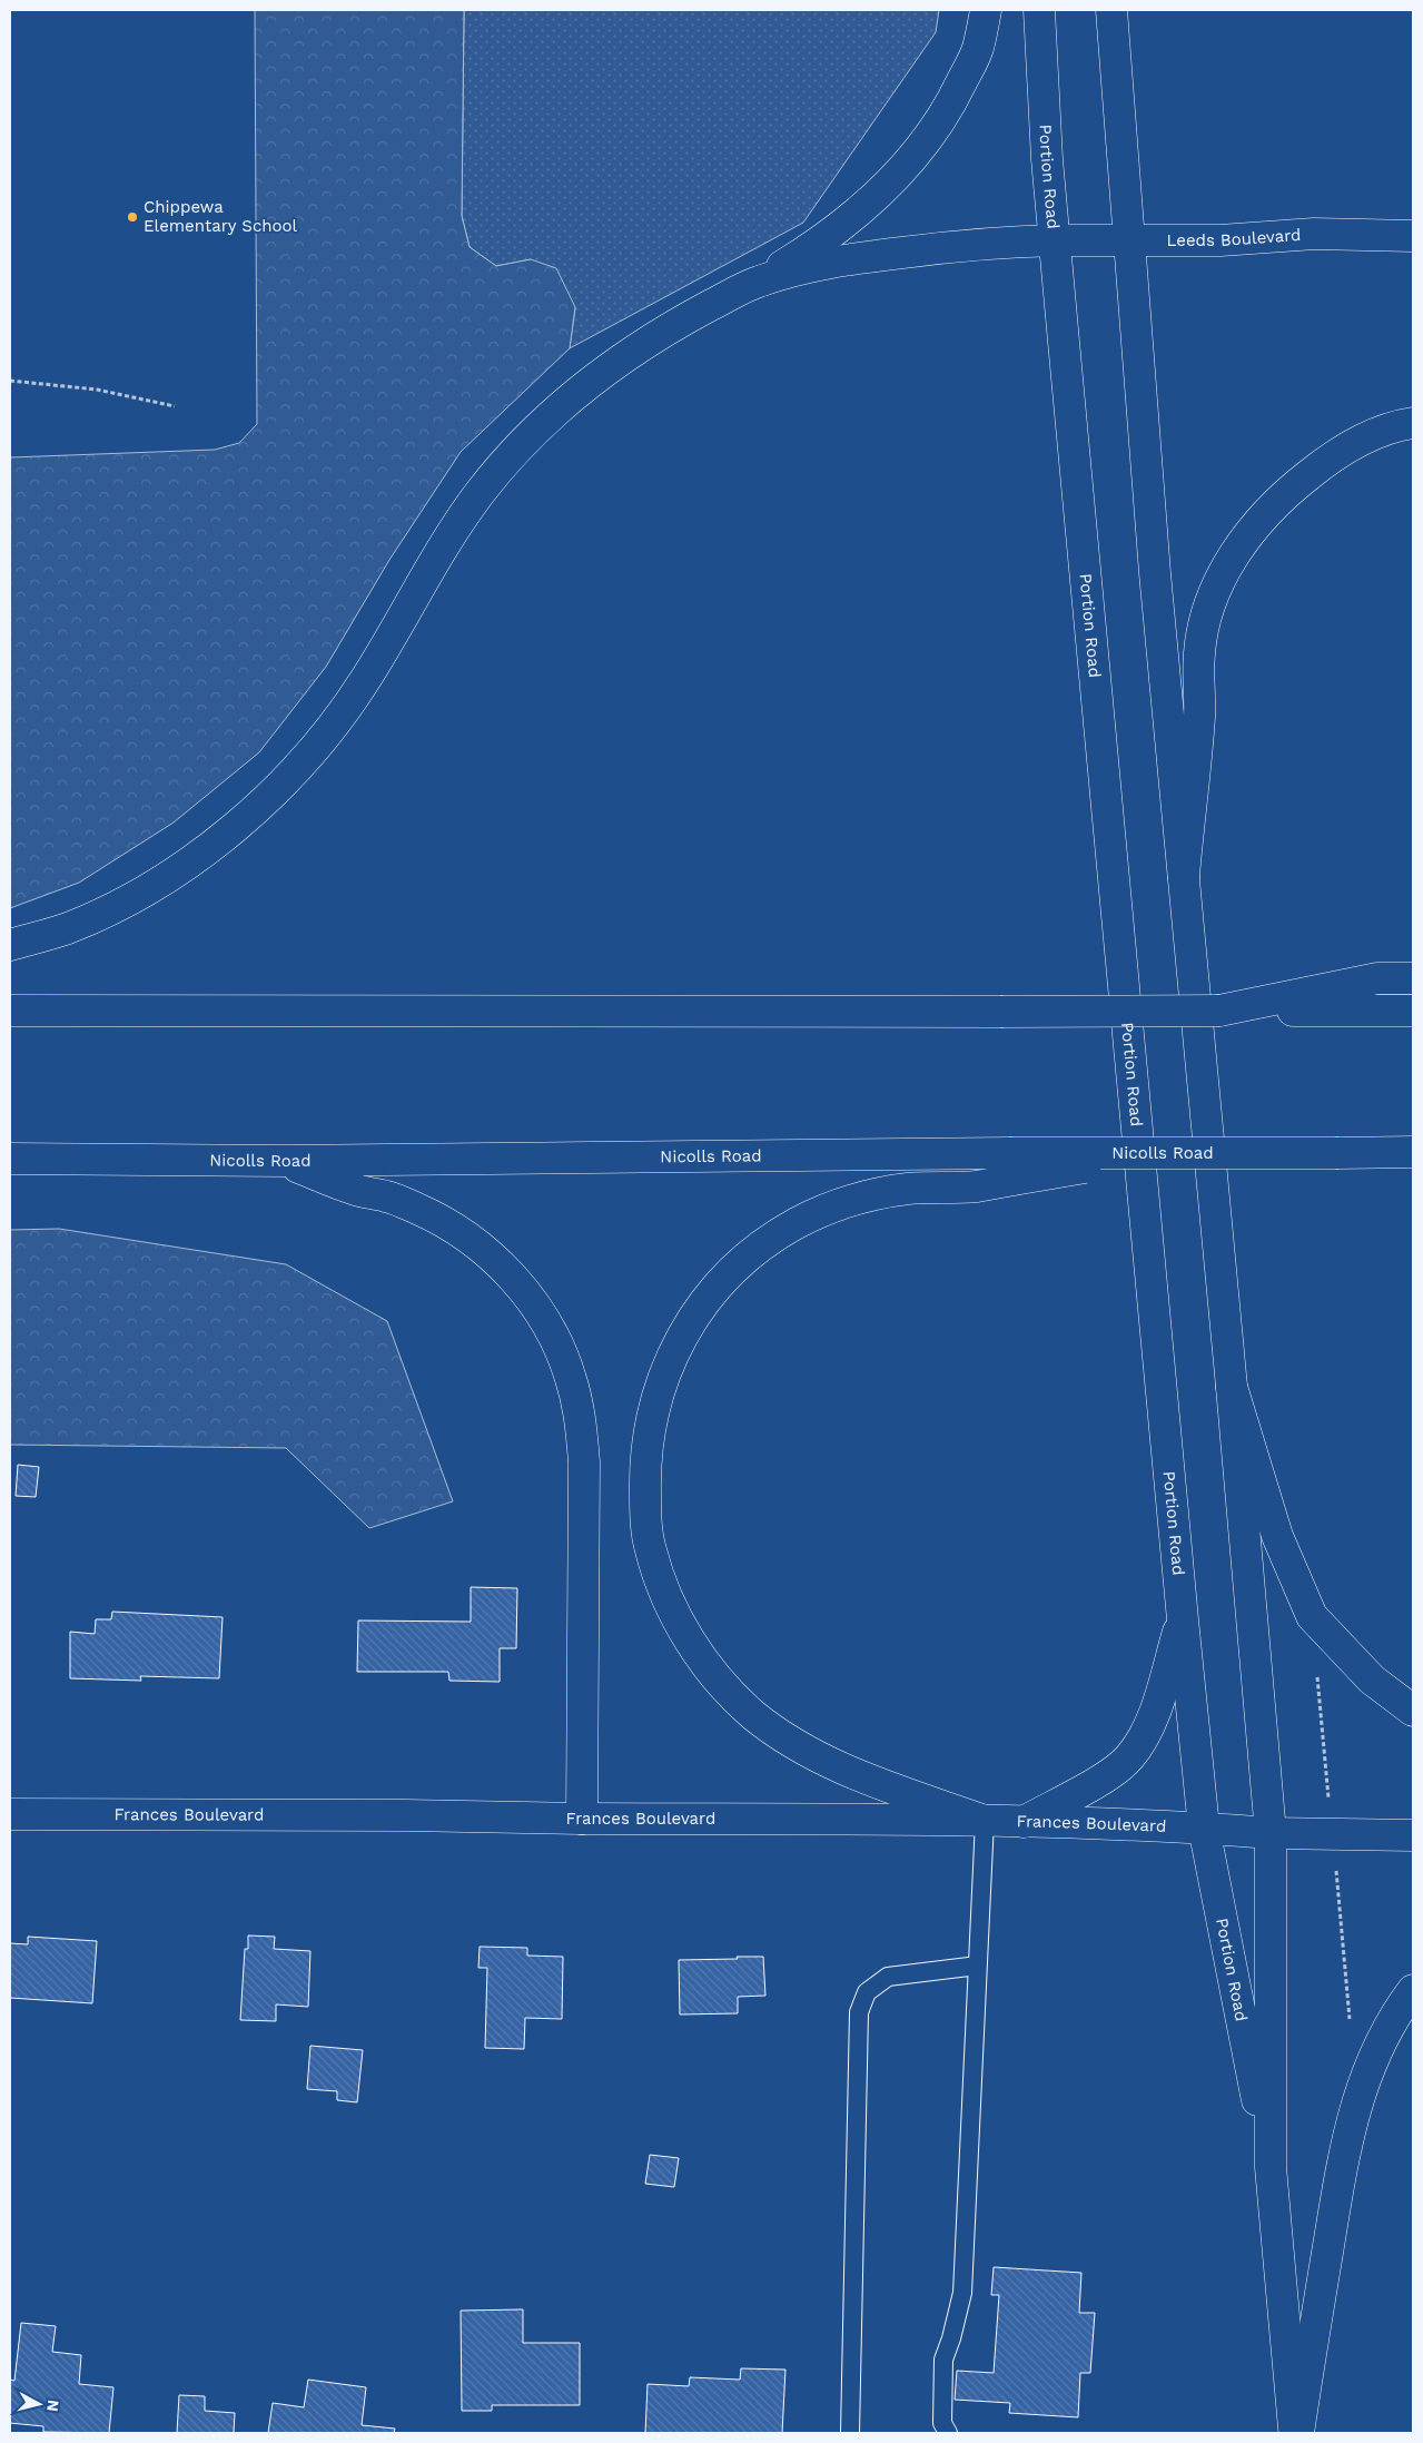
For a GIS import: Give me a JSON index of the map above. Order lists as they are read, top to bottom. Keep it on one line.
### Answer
{"streets":{"main road":["Portion Road","Leeds Boulevard","Nicolls Road","Frances Boulevard"]},"crossings":[["Portion Road","Leeds Boulevard"],["Portion Road","Frances Boulevard"]],"places":["Chippewa Elementary School"],"north":"right"}
